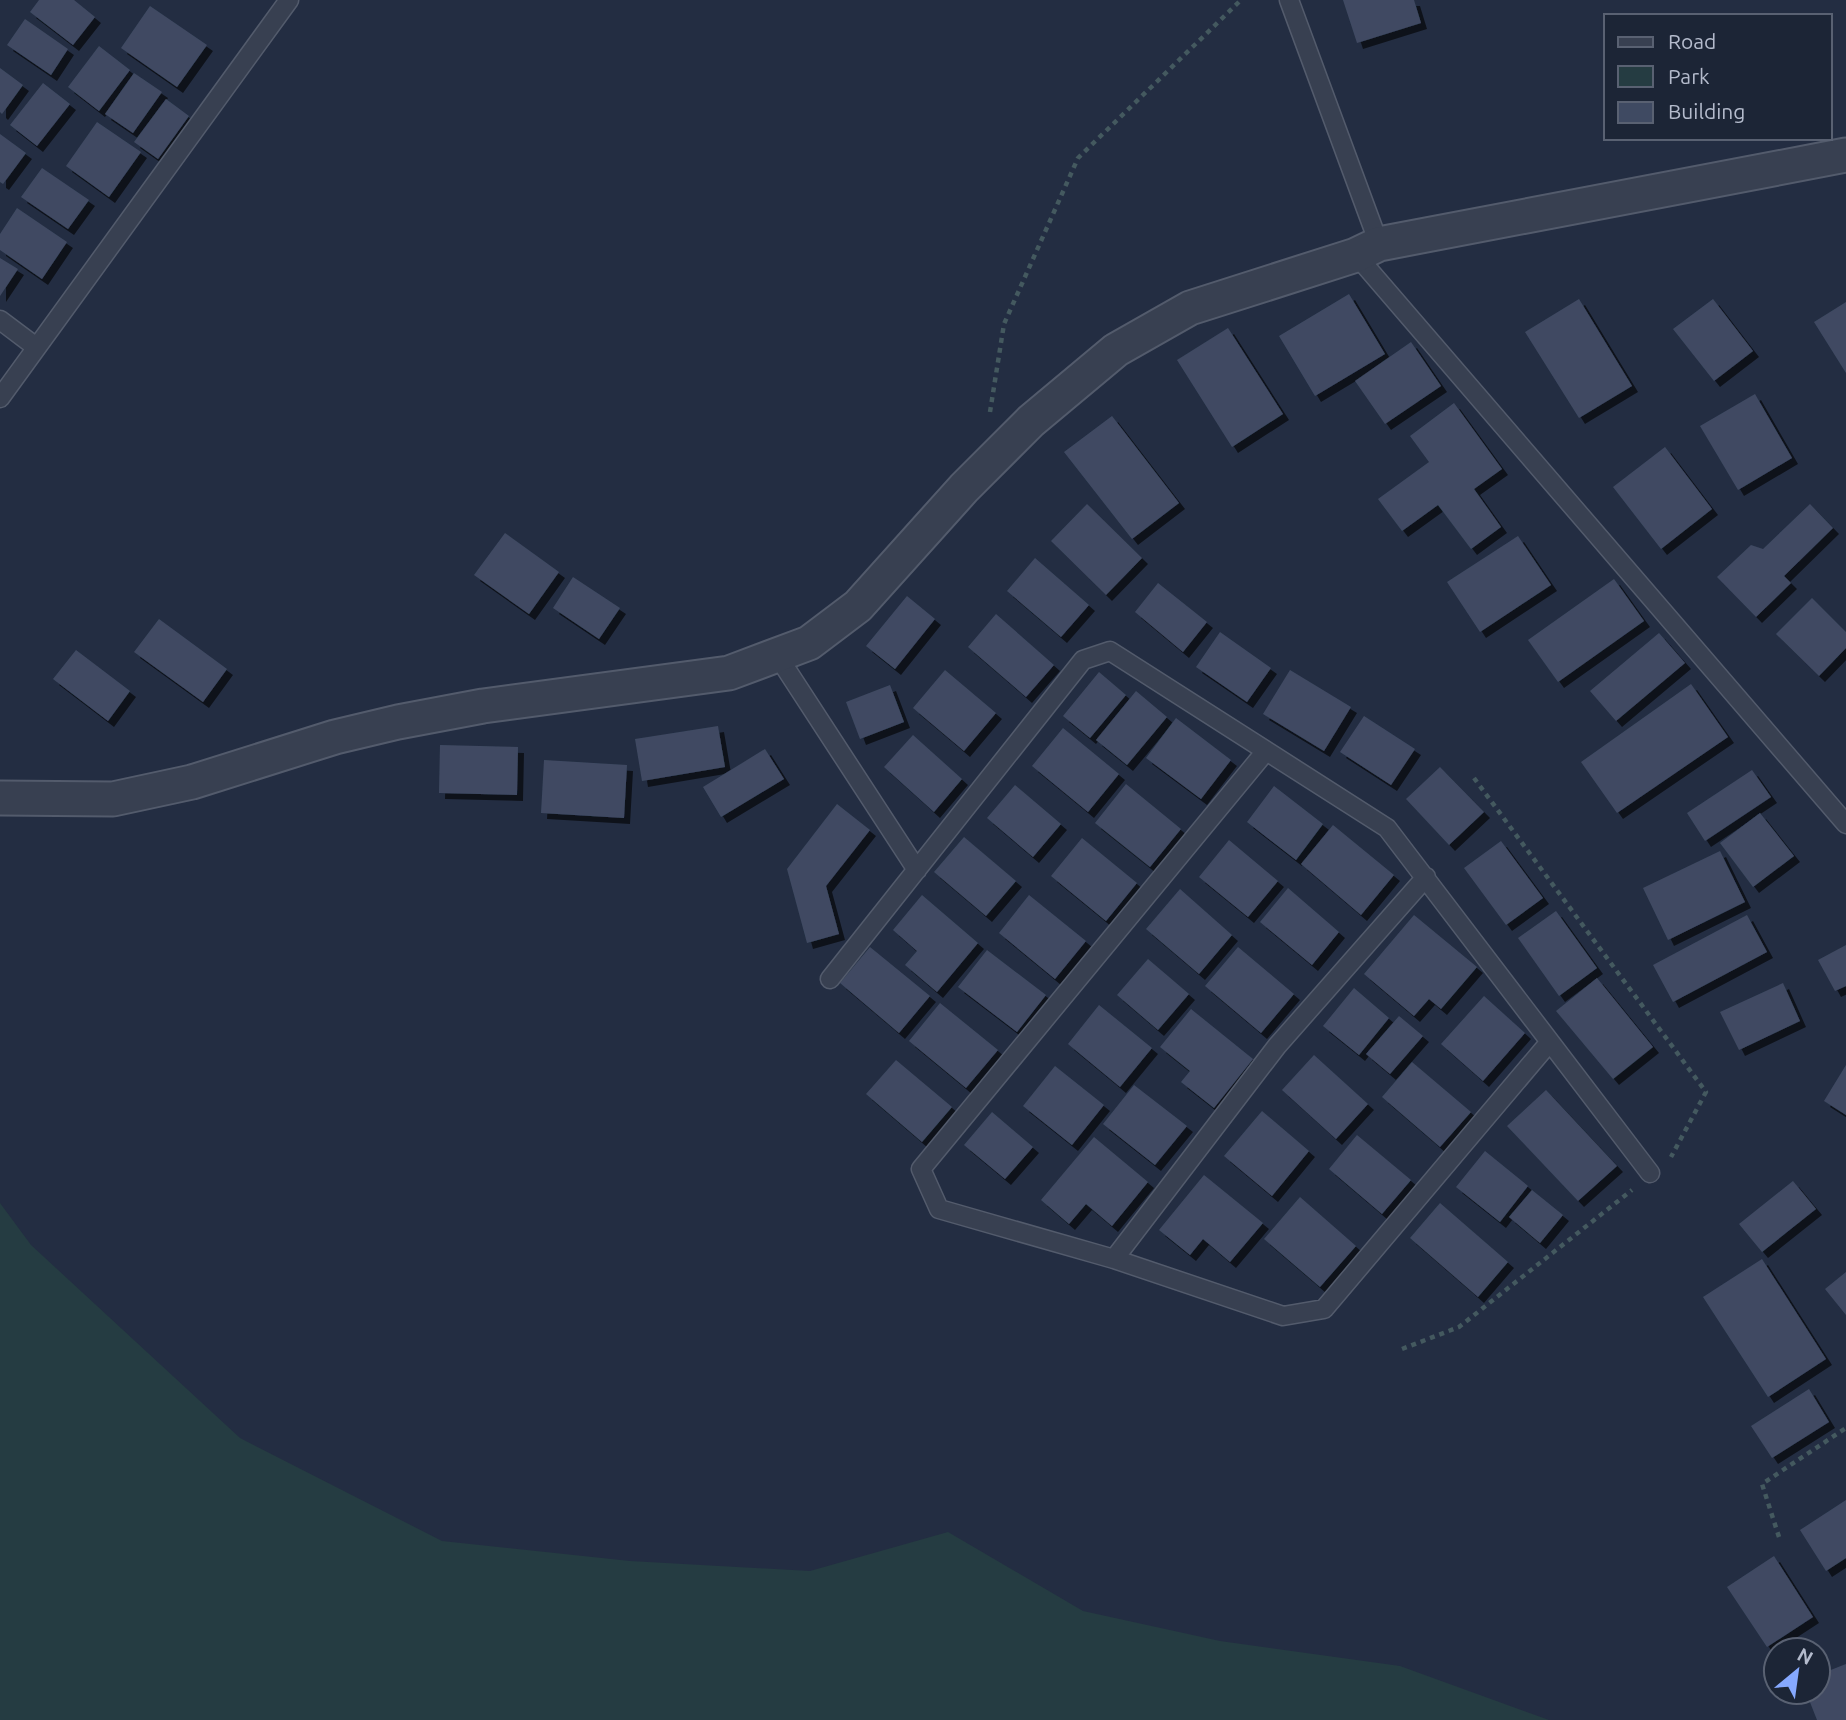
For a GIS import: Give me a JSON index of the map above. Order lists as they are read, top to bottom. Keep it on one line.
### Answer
{"legend":["Road","Park","Building"],"north":"top right"}
